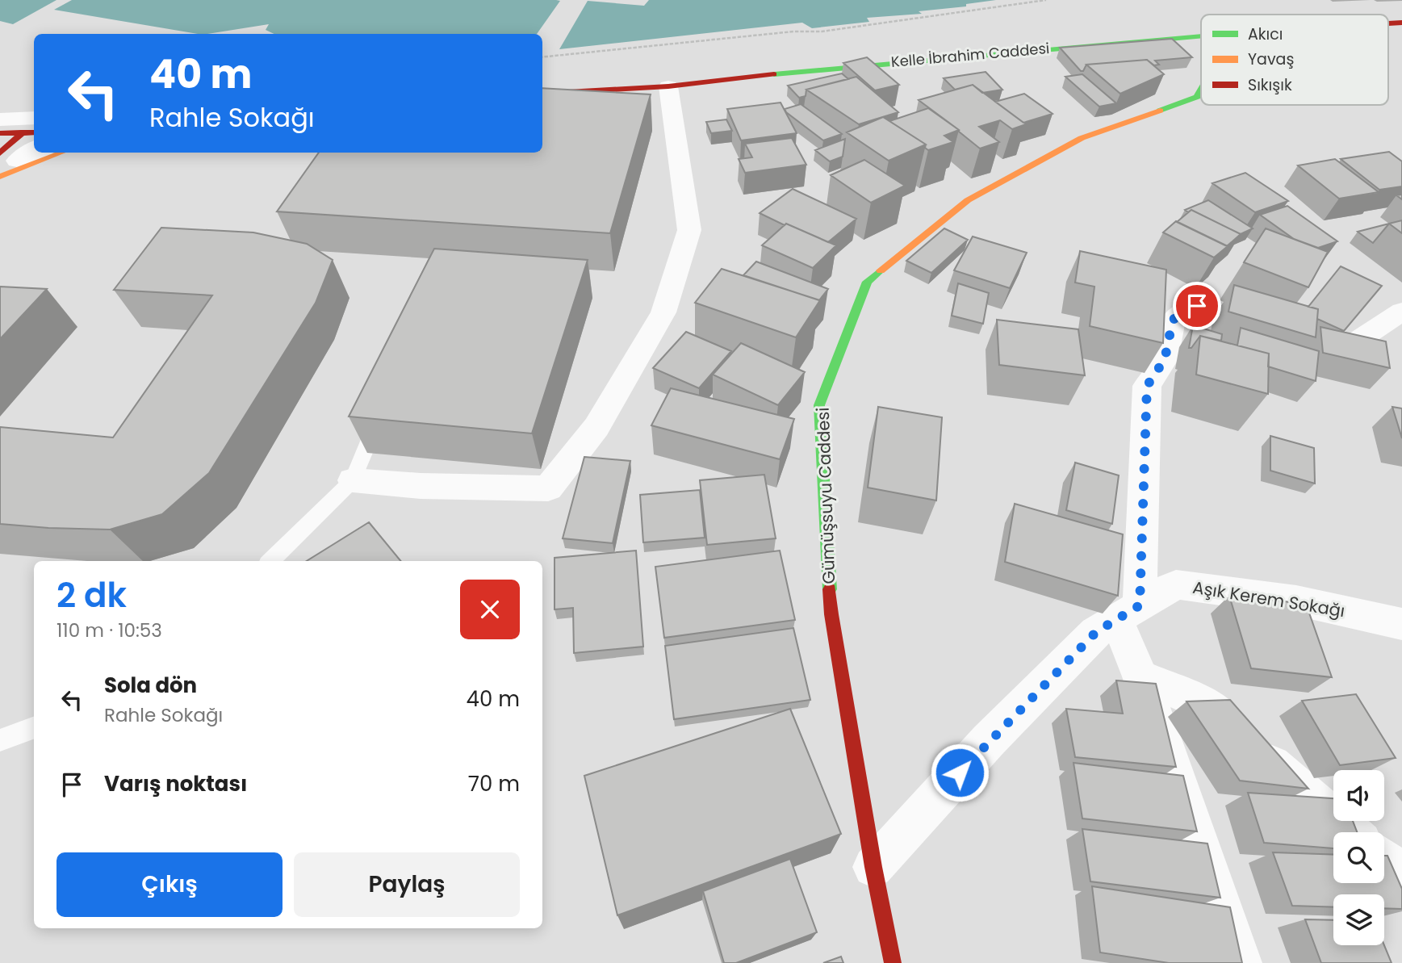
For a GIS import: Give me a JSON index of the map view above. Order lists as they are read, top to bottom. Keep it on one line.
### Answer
{"streets":{"street":["Kelle İbrahim Caddesi","Gümüşsuyu Caddesi","Aşık Kerem Sokağı"]},"crossings":[["Gümüşsuyu Caddesi","Aşık Kerem Sokağı"]],"legend":["Akıcı","Yavaş","Sıkışık"],"page":{"turn":["40 m","Rahle Sokağı"],"heading":["2 dk","110 m · 10:53"],"list":[{"name":"Sola dön","note":"Rahle Sokağı","value":"40 m"},{"name":"Varış noktası","value":"70 m"}],"buttons":["Çıkış","Paylaş"]}}
